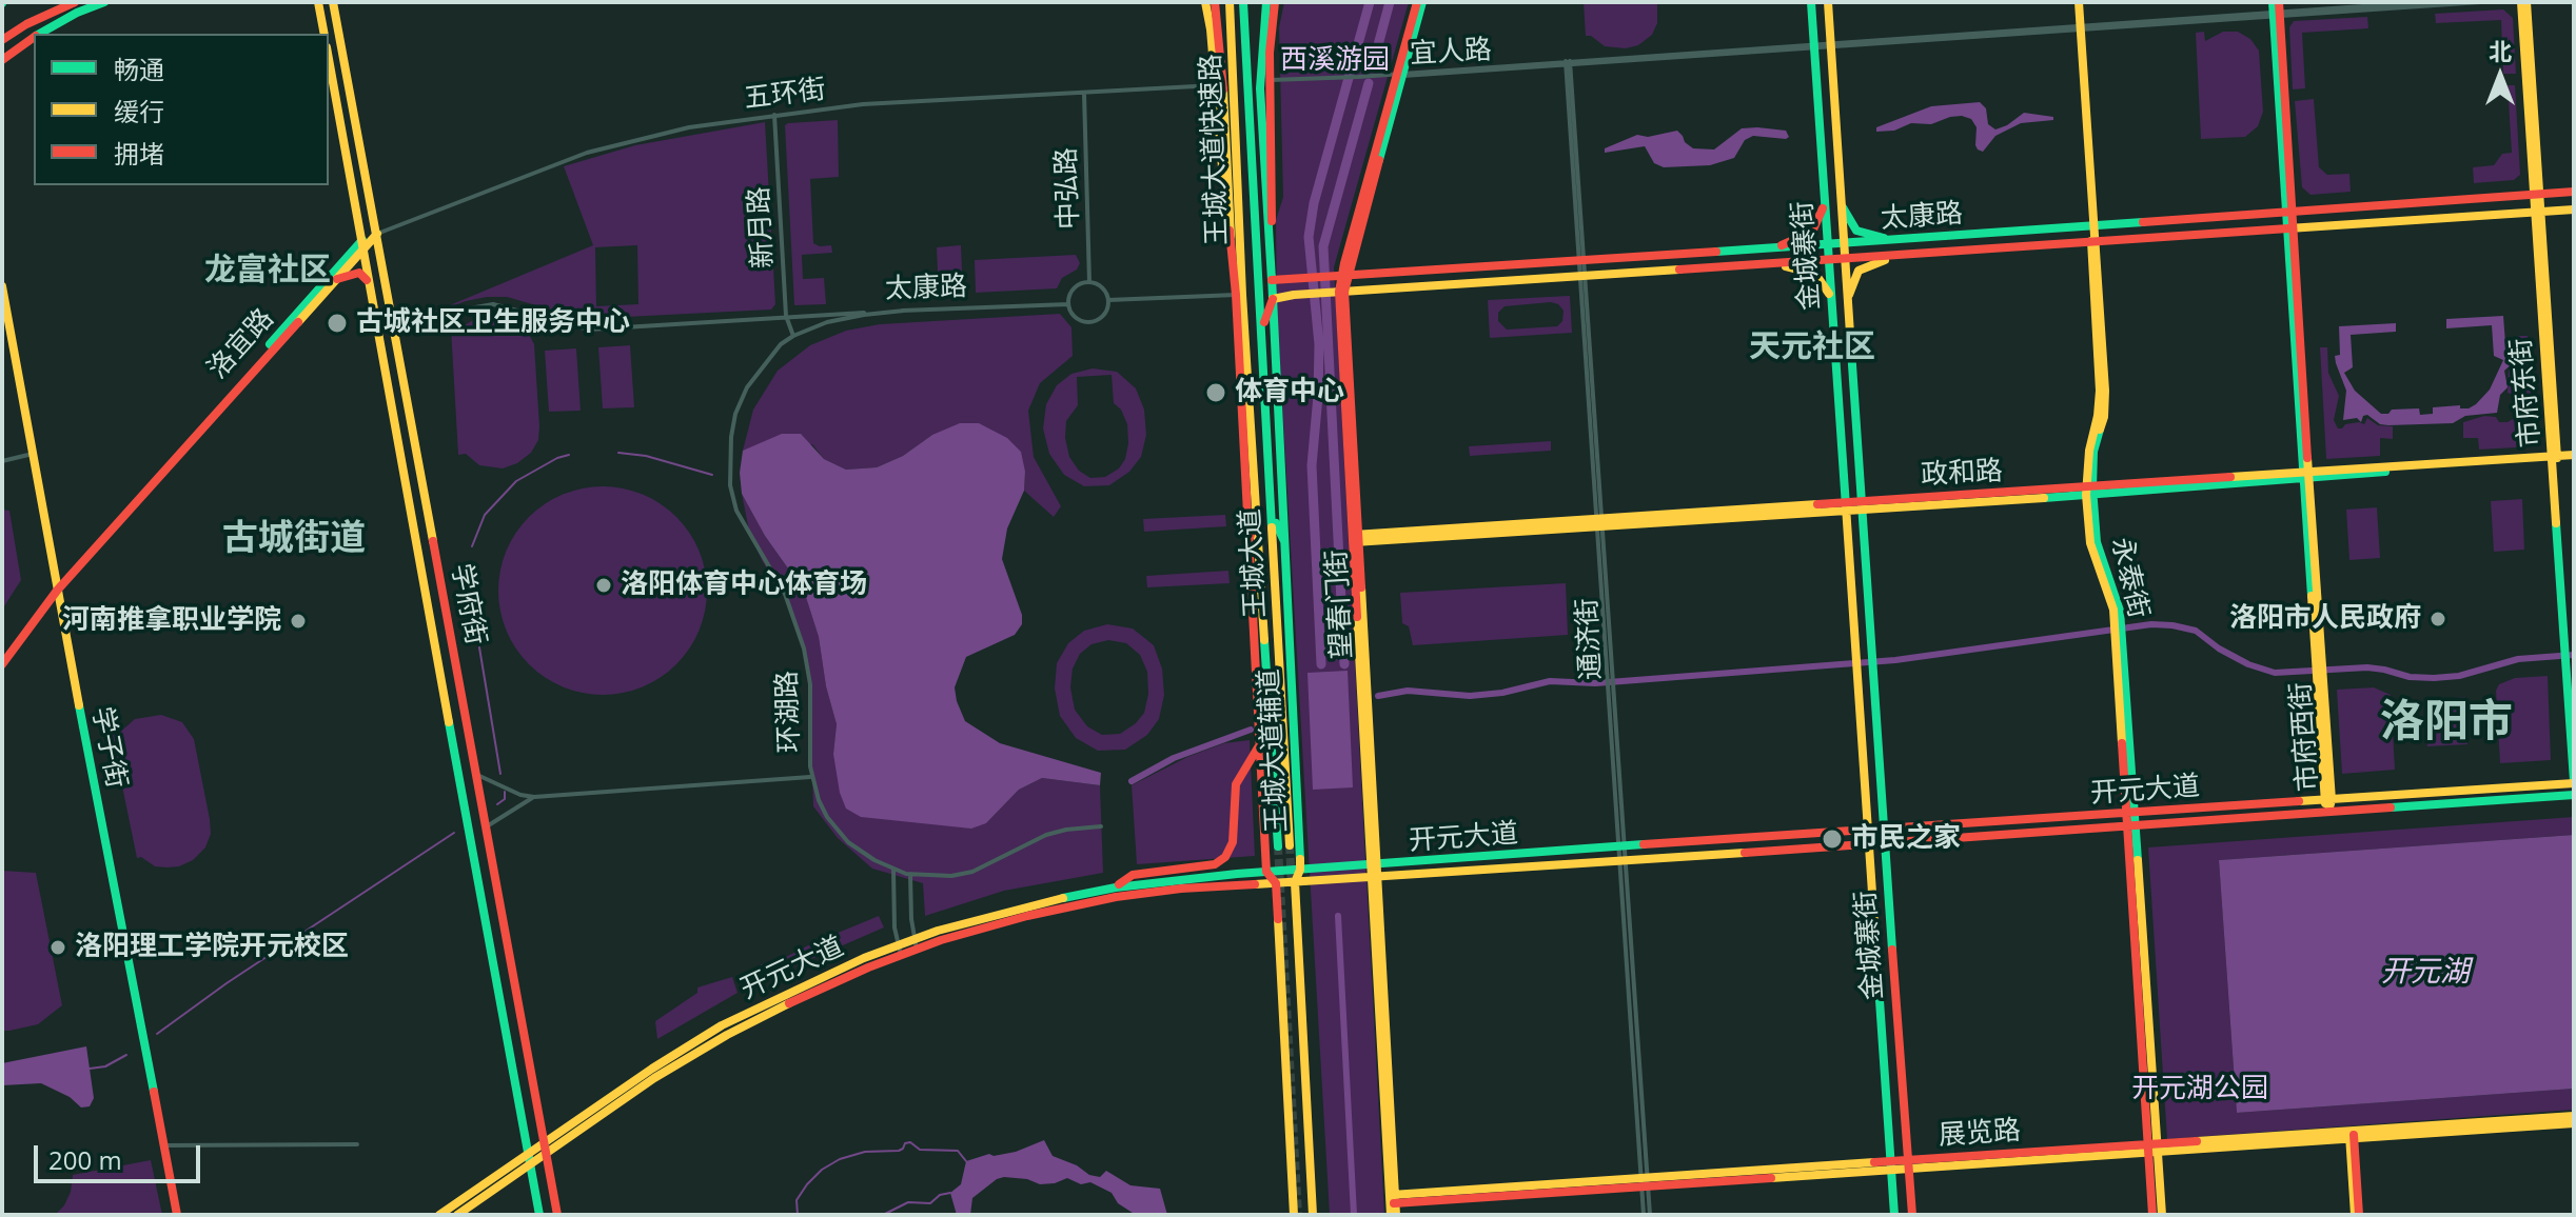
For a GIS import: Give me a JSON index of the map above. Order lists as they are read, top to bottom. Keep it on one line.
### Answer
{"streets":{"main road":["王城大道快速路","太康路","金城寨街","洛宜路","市府东街","政和路","王城大道","永泰街","学府街","望春门街","市府西街","学子街","王城大道辅道","开元大道","展览路"],"street":["宜人路","五环街","中弘路","新月路","通济街","环湖路"]},"crossings":[["宜人路","金城寨街"],["宜人路","永泰街"],["宜人路","望春门街"],["宜人路","通济街"],["宜人路","市府西街"],["宜人路","王城大道辅道"],["五环街","中弘路"],["五环街","新月路"],["五环街","洛宜路"],["五环街","学府街"],["王城大道快速路","太康路"],["王城大道快速路","王城大道"],["王城大道快速路","王城大道辅道"],["中弘路","太康路"],["太康路","新月路"],["太康路","金城寨街"],["太康路","市府东街"],["太康路","王城大道"],["太康路","永泰街"],["太康路","学府街"],["太康路","望春门街"],["太康路","通济街"],["太康路","市府西街"],["太康路","王城大道辅道"],["新月路","环湖路"],["金城寨街","政和路"],["金城寨街","开元大道"],["金城寨街","展览路"],["洛宜路","学府街"],["洛宜路","学子街"],["市府东街","政和路"],["市府东街","开元大道"],["政和路","永泰街"],["政和路","望春门街"],["政和路","通济街"],["政和路","市府西街"],["王城大道","王城大道辅道"],["永泰街","开元大道"],["永泰街","展览路"],["学府街","开元大道"],["望春门街","开元大道"],["望春门街","展览路"],["通济街","开元大道"],["通济街","展览路"],["市府西街","开元大道"],["王城大道辅道","开元大道"]],"districts":["龙富社区","天元社区","古城街道","洛阳市"],"water":["开元湖"],"parks":["西溪游园","开元湖公园"],"places":["古城社区卫生服务中心","体育中心","洛阳体育中心体育场","洛阳市人民政府","河南推拿职业学院","市民之家","洛阳理工学院开元校区"],"legend":["畅通","缓行","拥堵"],"scale_bar":"200 m","north":"top"}
